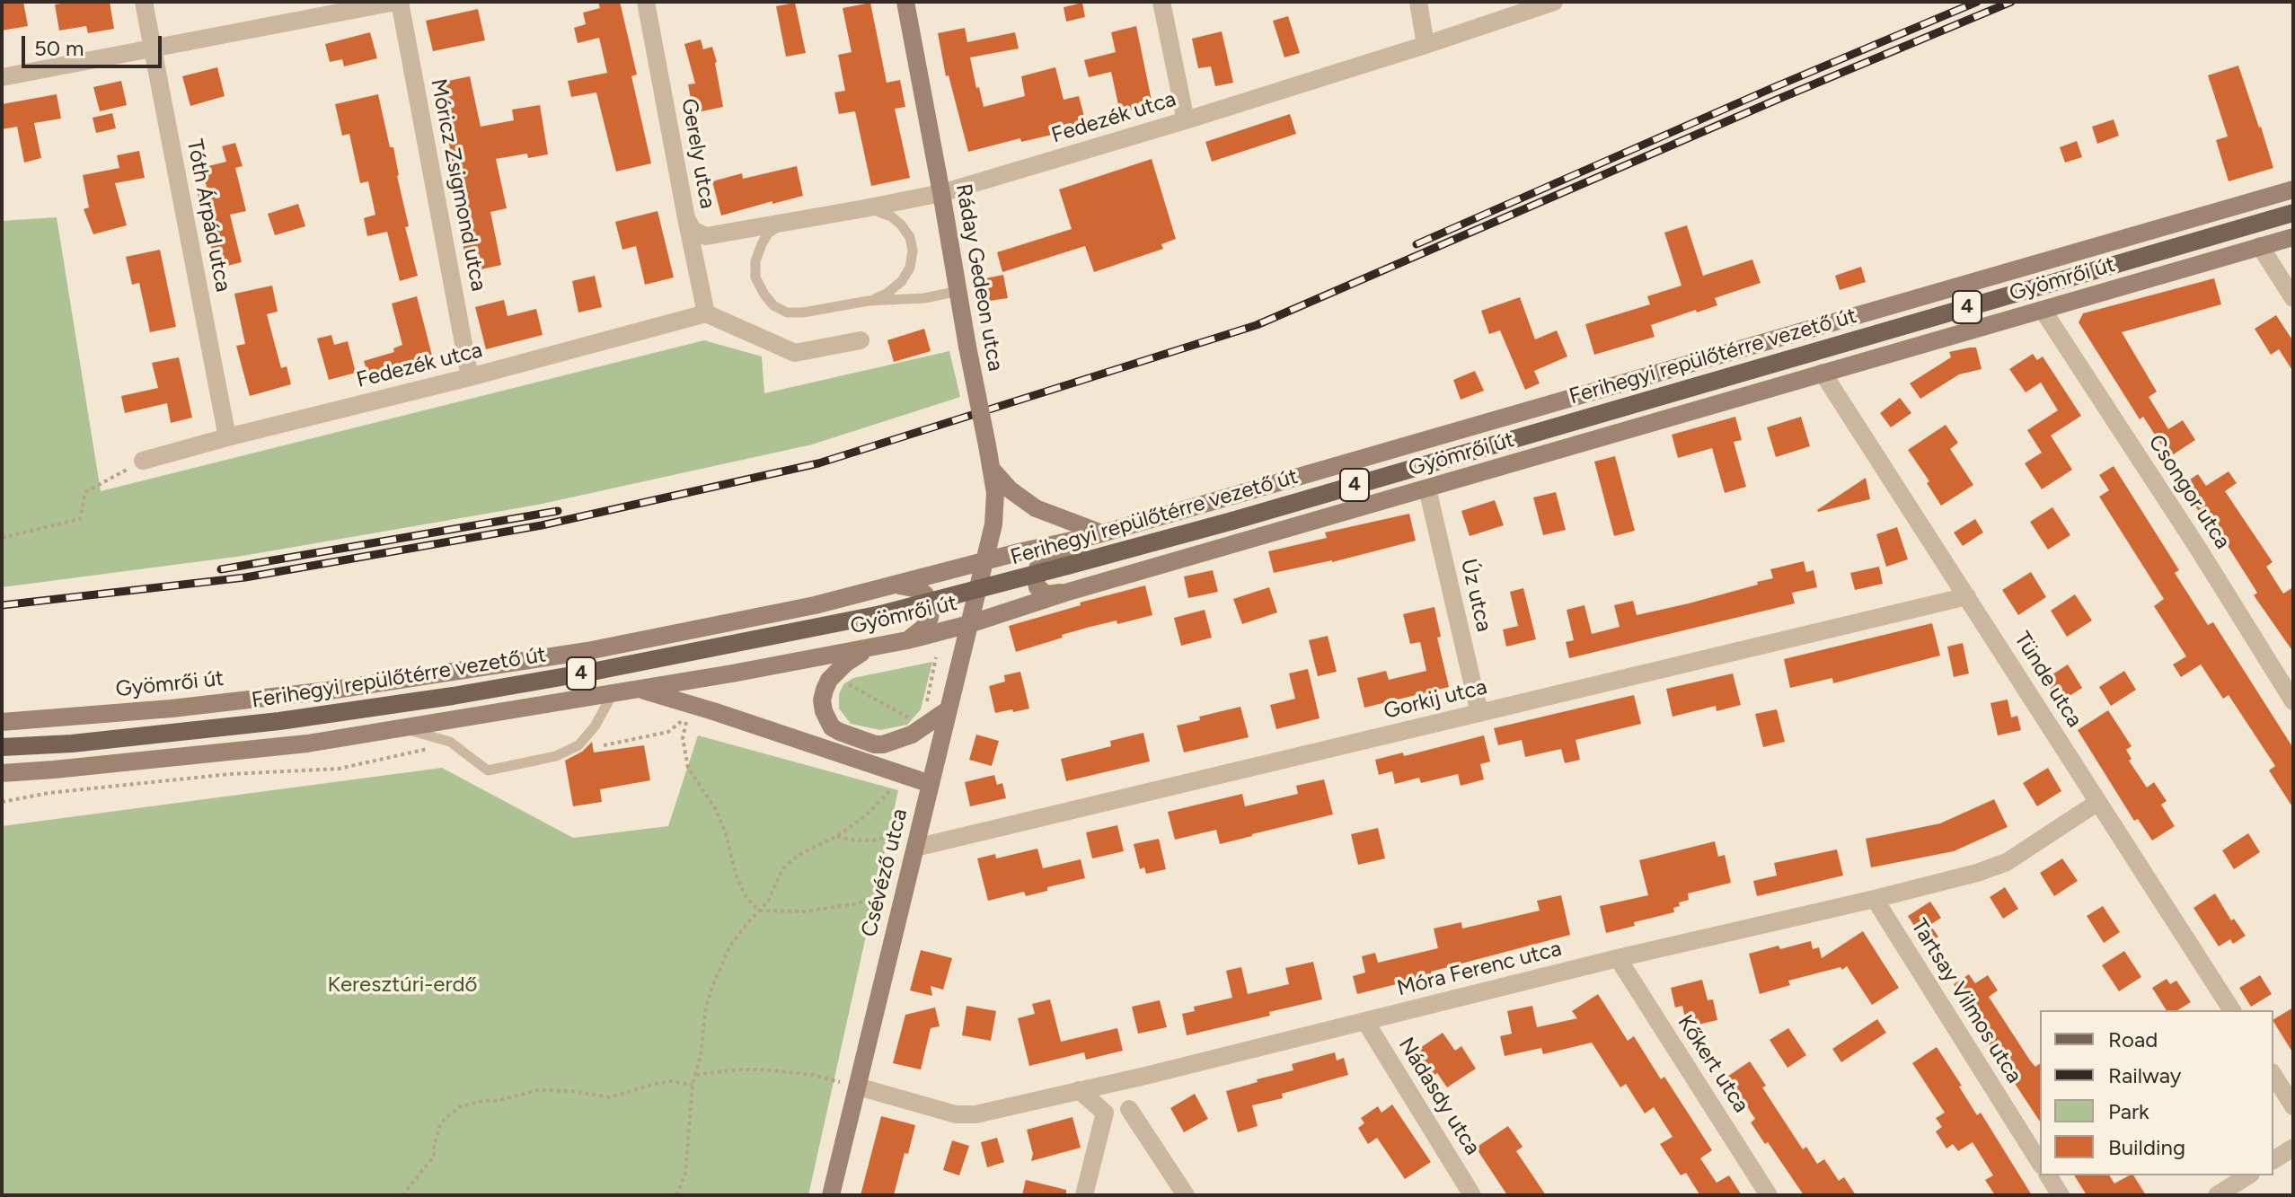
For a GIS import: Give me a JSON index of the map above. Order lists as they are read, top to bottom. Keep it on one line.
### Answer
{"streets":{"main road":["4","Ferihegyi repülőtérre vezető út"],"street":["Fedezék utca","Gerely utca","Móricz Zsigmond utca","Tóth Árpád utca","Ráday Gedeon utca","Gyömrői út","Csongor utca","Úz utca","Tünde utca","Gorkij utca","Csévéző utca","Móra Ferenc utca","Tartsay Vilmos utca","Kőkert utca","Nádasdy utca"]},"crossings":[["Fedezék utca","Gerely utca"],["Fedezék utca","Móricz Zsigmond utca"],["Fedezék utca","Tóth Árpád utca"],["Fedezék utca","Ráday Gedeon utca"],["Ráday Gedeon utca","Gyömrői út"],["Ráday Gedeon utca","Csévéző utca"],["Gyömrői út","Csongor utca"],["Gyömrői út","Úz utca"],["Gyömrői út","Tünde utca"],["Gyömrői út","Csévéző utca"],["Úz utca","Gorkij utca"],["Tünde utca","Gorkij utca"],["Tünde utca","Móra Ferenc utca"],["Gorkij utca","Csévéző utca"],["Csévéző utca","Móra Ferenc utca"],["Móra Ferenc utca","Tartsay Vilmos utca"],["Móra Ferenc utca","Kőkert utca"],["Móra Ferenc utca","Nádasdy utca"]],"parks":["Keresztúri-erdő"],"legend":["Road","Railway","Park","Building"],"scale_bar":"50 m"}
